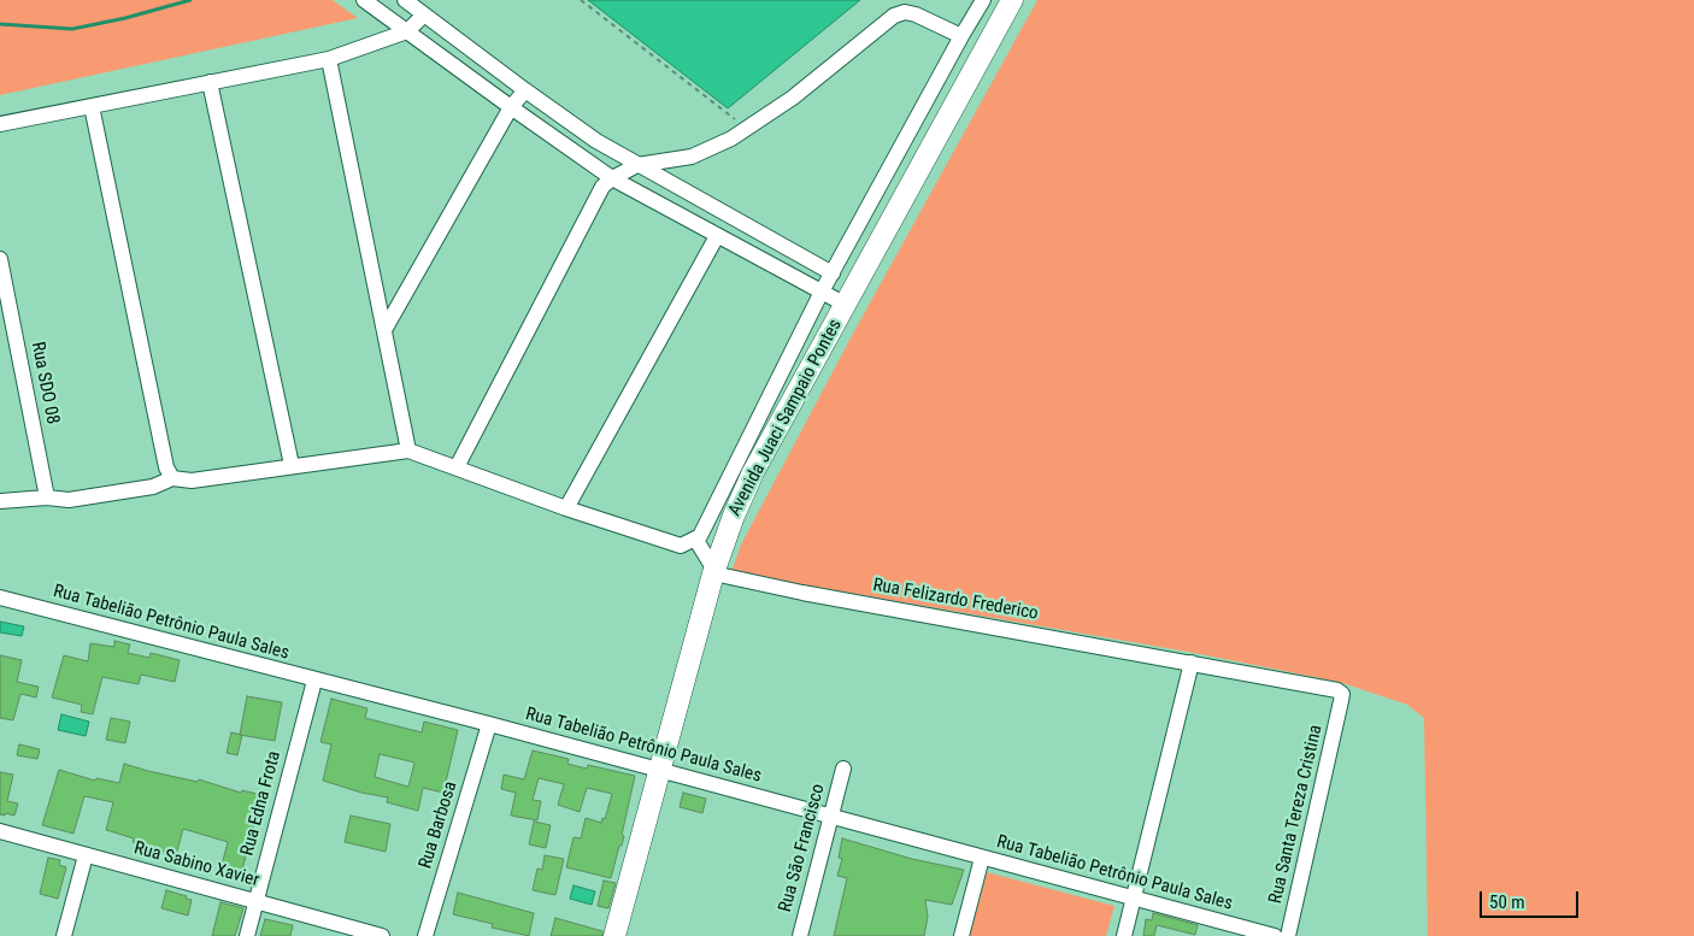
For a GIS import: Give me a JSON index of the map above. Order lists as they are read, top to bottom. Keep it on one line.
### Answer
{"streets":{"main road":["Avenida Juaci Sampaio Pontes"],"street":["Rua SDO 08","Rua Felizardo Frederico","Rua Tabelião Petrônio Paula Sales","Rua Edna Frota","Rua Santa Tereza Cristina","Rua Barbosa","Rua São Francisco","Rua Sabino Xavier"]},"crossings":[["Avenida Juaci Sampaio Pontes","Rua Felizardo Frederico"],["Avenida Juaci Sampaio Pontes","Rua Tabelião Petrônio Paula Sales"],["Rua Felizardo Frederico","Rua Santa Tereza Cristina"],["Rua Tabelião Petrônio Paula Sales","Rua Edna Frota"],["Rua Tabelião Petrônio Paula Sales","Rua Barbosa"],["Rua Tabelião Petrônio Paula Sales","Rua São Francisco"],["Rua Edna Frota","Rua Sabino Xavier"]],"scale_bar":"50 m"}
